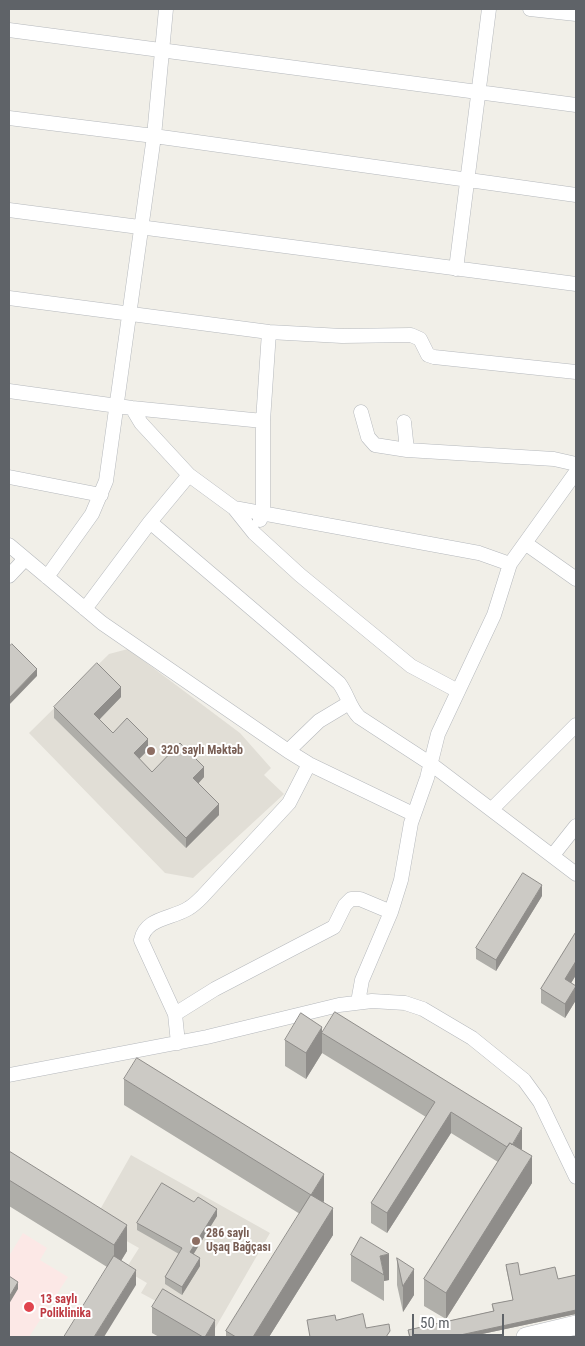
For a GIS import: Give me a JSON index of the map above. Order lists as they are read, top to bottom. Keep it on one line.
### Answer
{"places":["320 saylı Məktəb","286 saylı Uşaq Bağçası","13 saylı Poliklinika"],"scale_bar":"50 m"}
